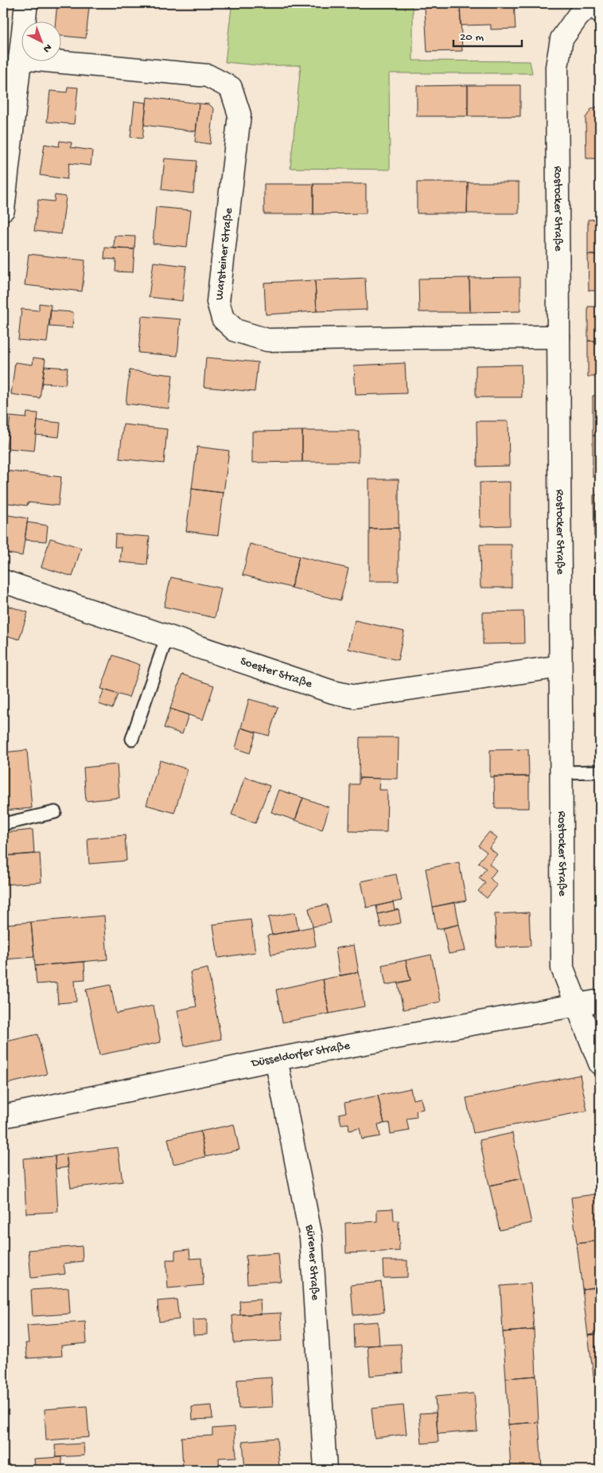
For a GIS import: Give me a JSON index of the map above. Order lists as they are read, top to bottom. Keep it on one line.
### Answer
{"streets":{"street":["Rostocker Straße","Warsteiner Straße","Soester Straße","Düsseldorfer Straße","Bürener Straße"]},"crossings":[["Rostocker Straße","Warsteiner Straße"],["Rostocker Straße","Soester Straße"],["Rostocker Straße","Düsseldorfer Straße"],["Düsseldorfer Straße","Bürener Straße"]],"scale_bar":"20 m","north":"bottom right"}
